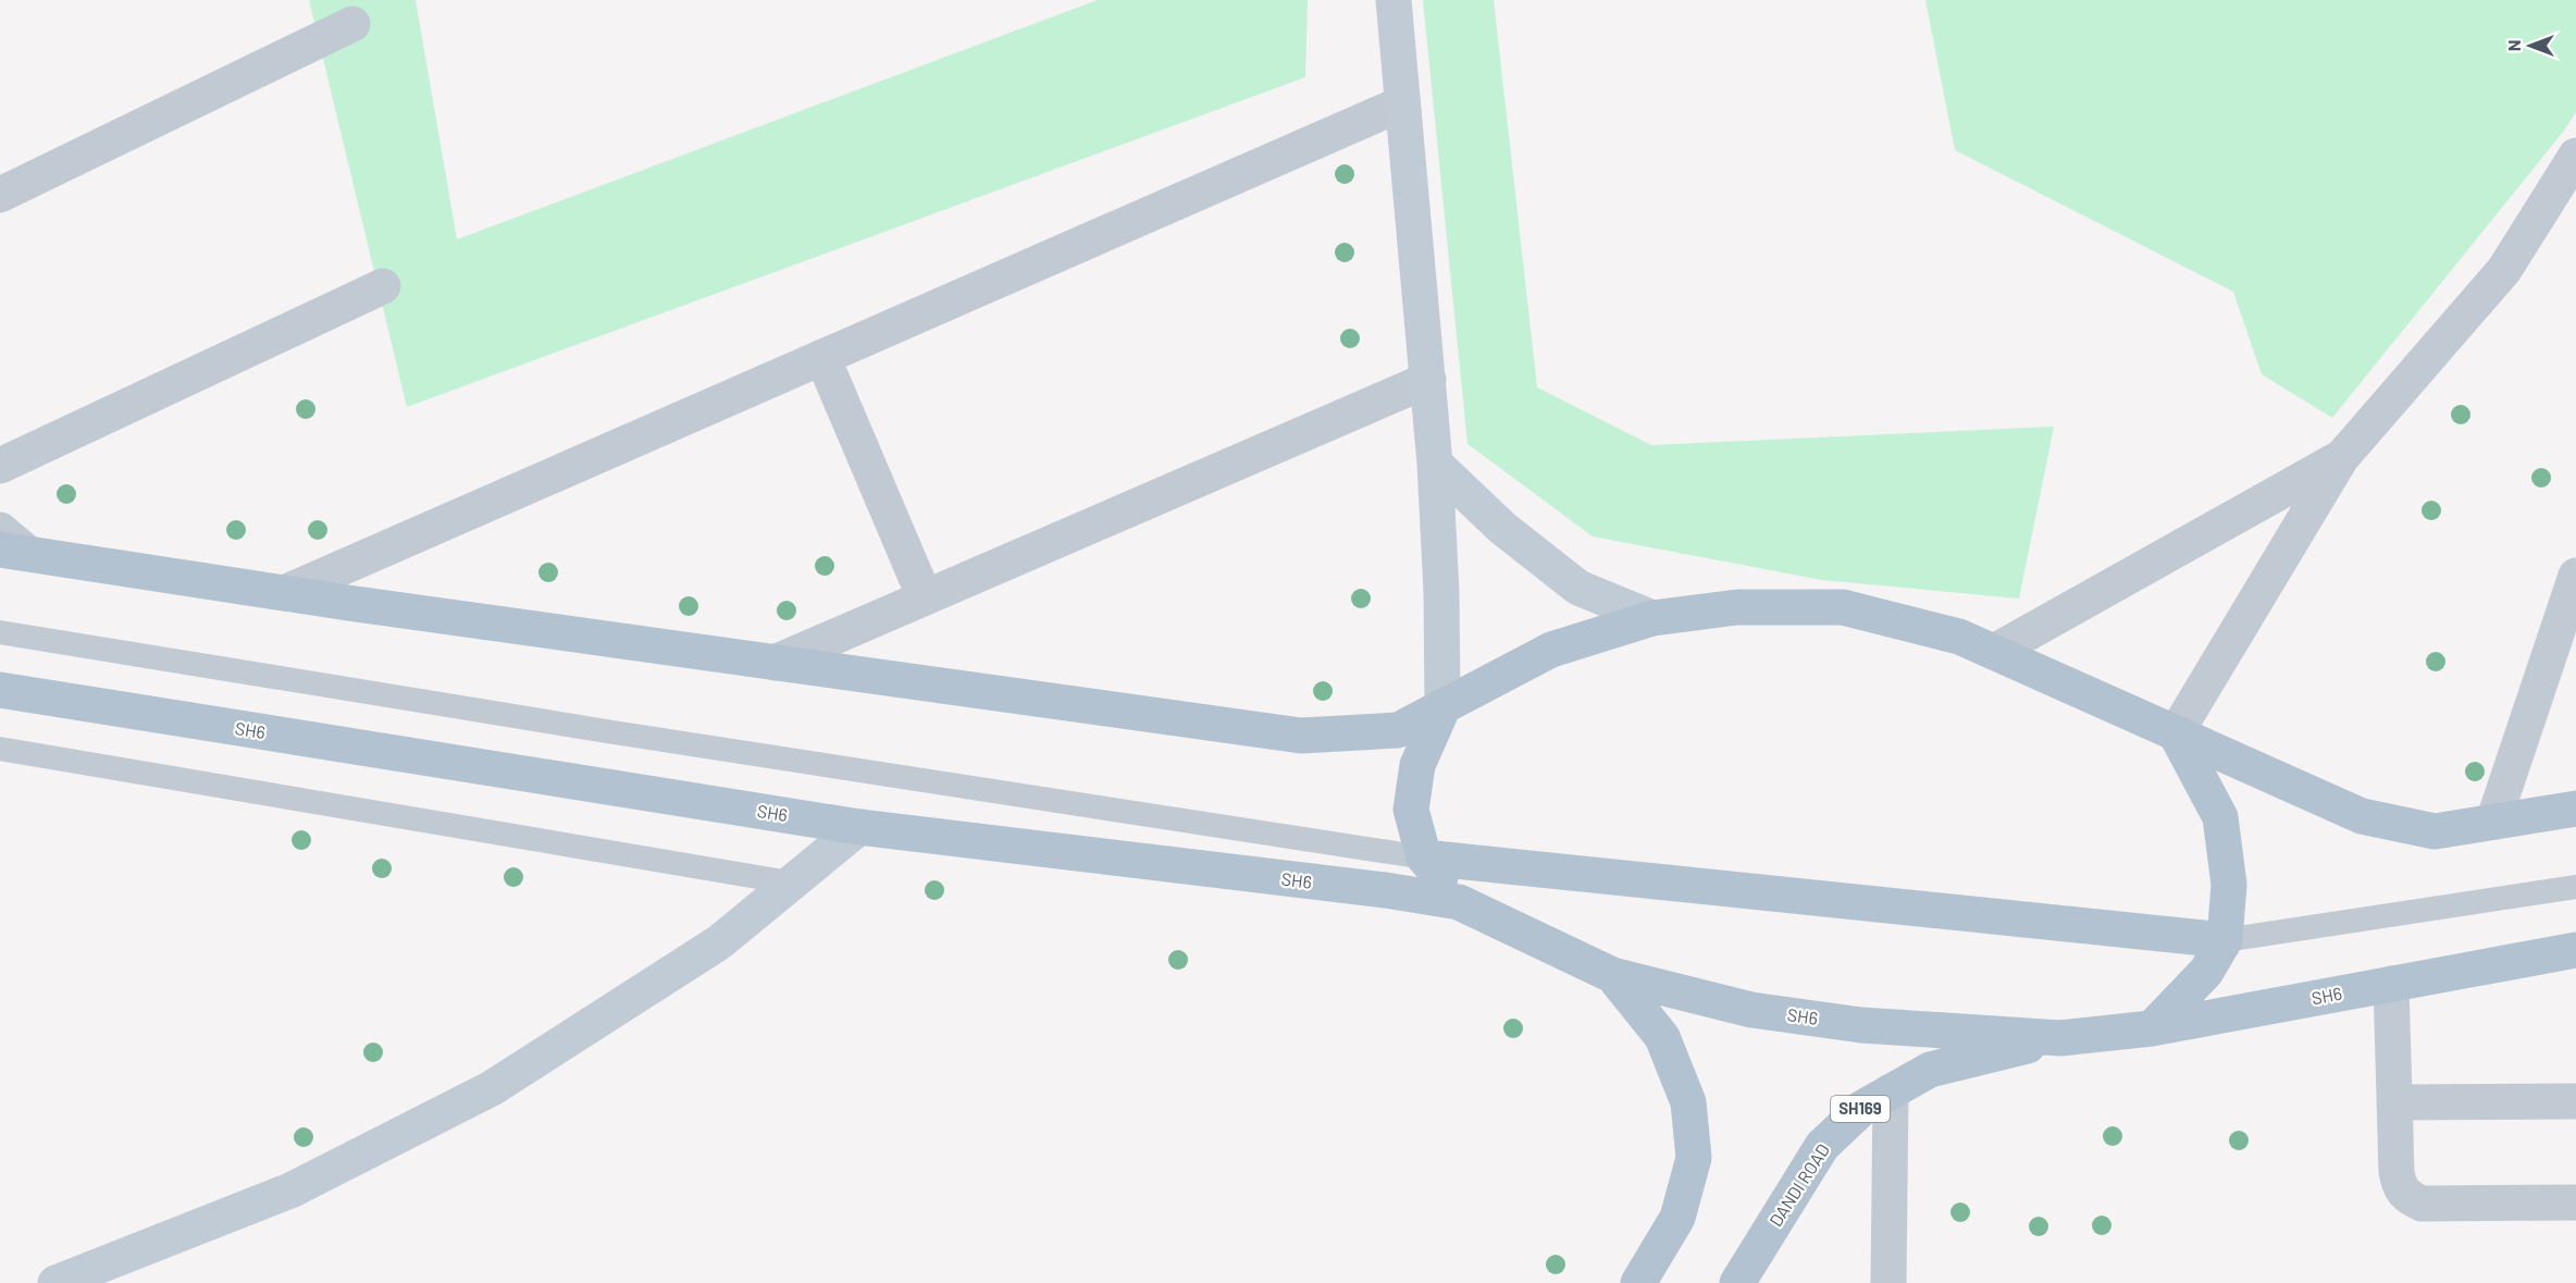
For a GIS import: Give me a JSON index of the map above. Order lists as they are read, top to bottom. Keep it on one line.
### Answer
{"streets":{"main road":["SH6","SH169","DANDI ROAD"]},"crossings":[["SH6","DANDI ROAD"]],"north":"left"}
